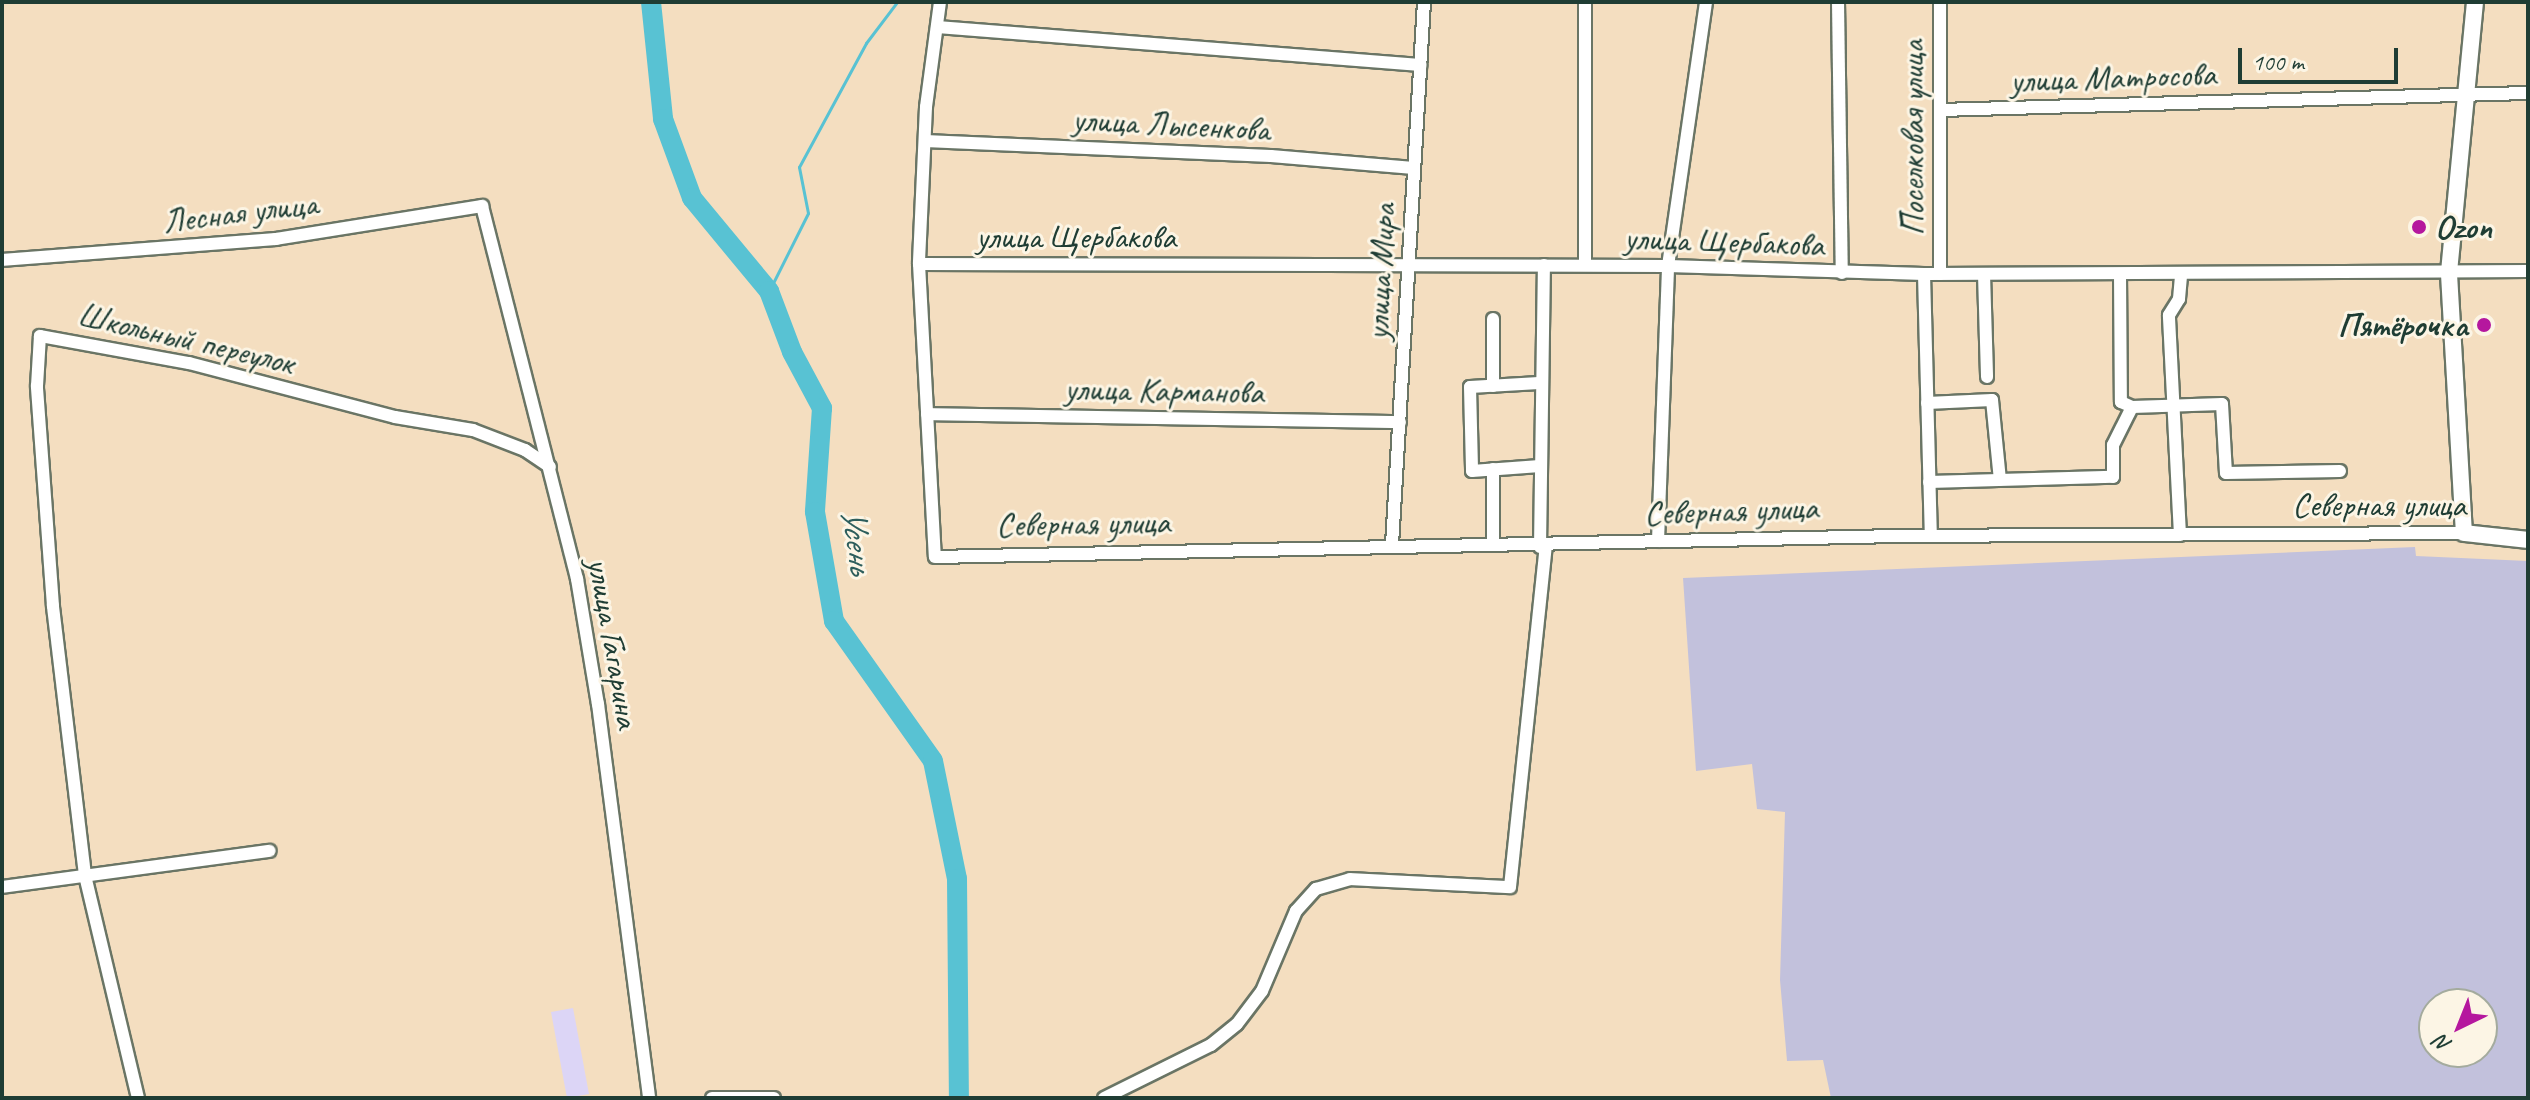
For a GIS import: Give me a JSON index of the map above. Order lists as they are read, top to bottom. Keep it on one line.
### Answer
{"streets":{"street":["улица Матросова","улица Лысенкова","Поселковая улица","Лесная улица","улица Щербакова","улица Мира","Школьный переулок","улица Карманова","Северная улица","улица Гагарина"]},"crossings":[["улица Матросова","Поселковая улица"],["улица Лысенкова","улица Мира"],["Поселковая улица","улица Щербакова"],["Поселковая улица","Северная улица"],["Лесная улица","улица Гагарина"],["улица Щербакова","улица Мира"],["улица Мира","улица Карманова"],["улица Мира","Северная улица"],["Школьный переулок","улица Гагарина"],["улица Карманова","Северная улица"]],"water":["Усень"],"places":["Ozon","Пятёрочка"],"scale_bar":"100 m","north":"bottom left"}
